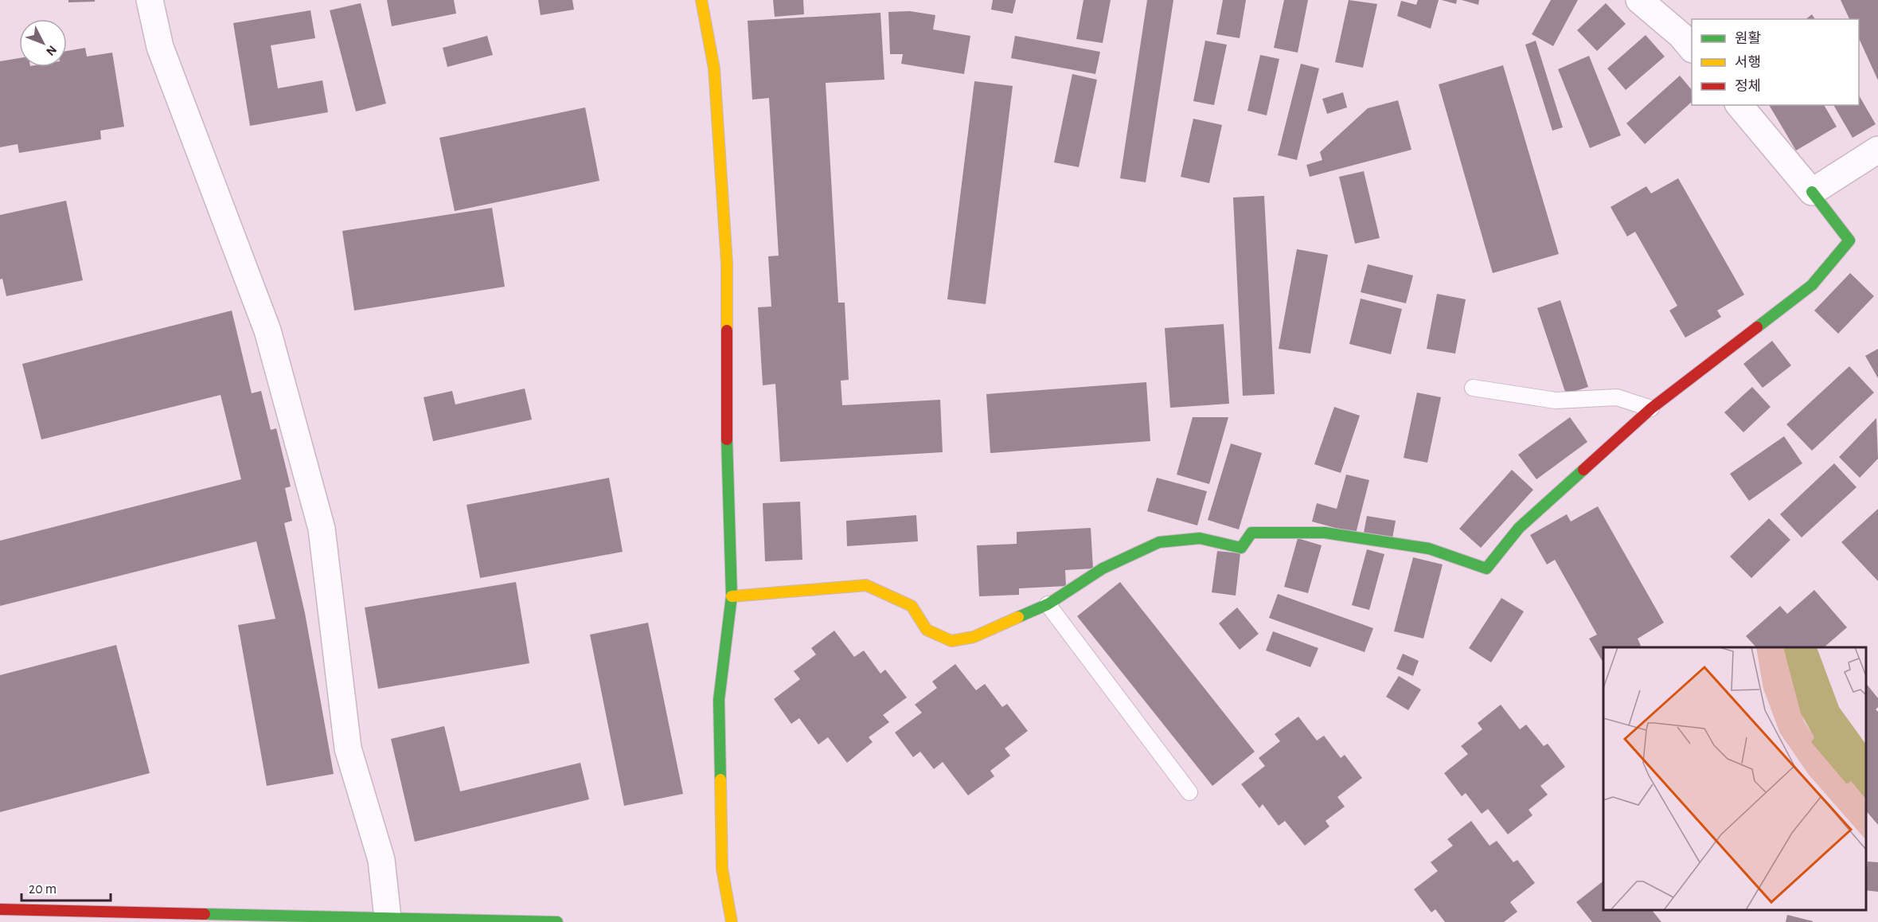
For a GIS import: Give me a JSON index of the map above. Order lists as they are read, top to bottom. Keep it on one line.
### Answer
{"legend":["원활","서행","정체"],"scale_bar":"20 m","north":"bottom right"}
